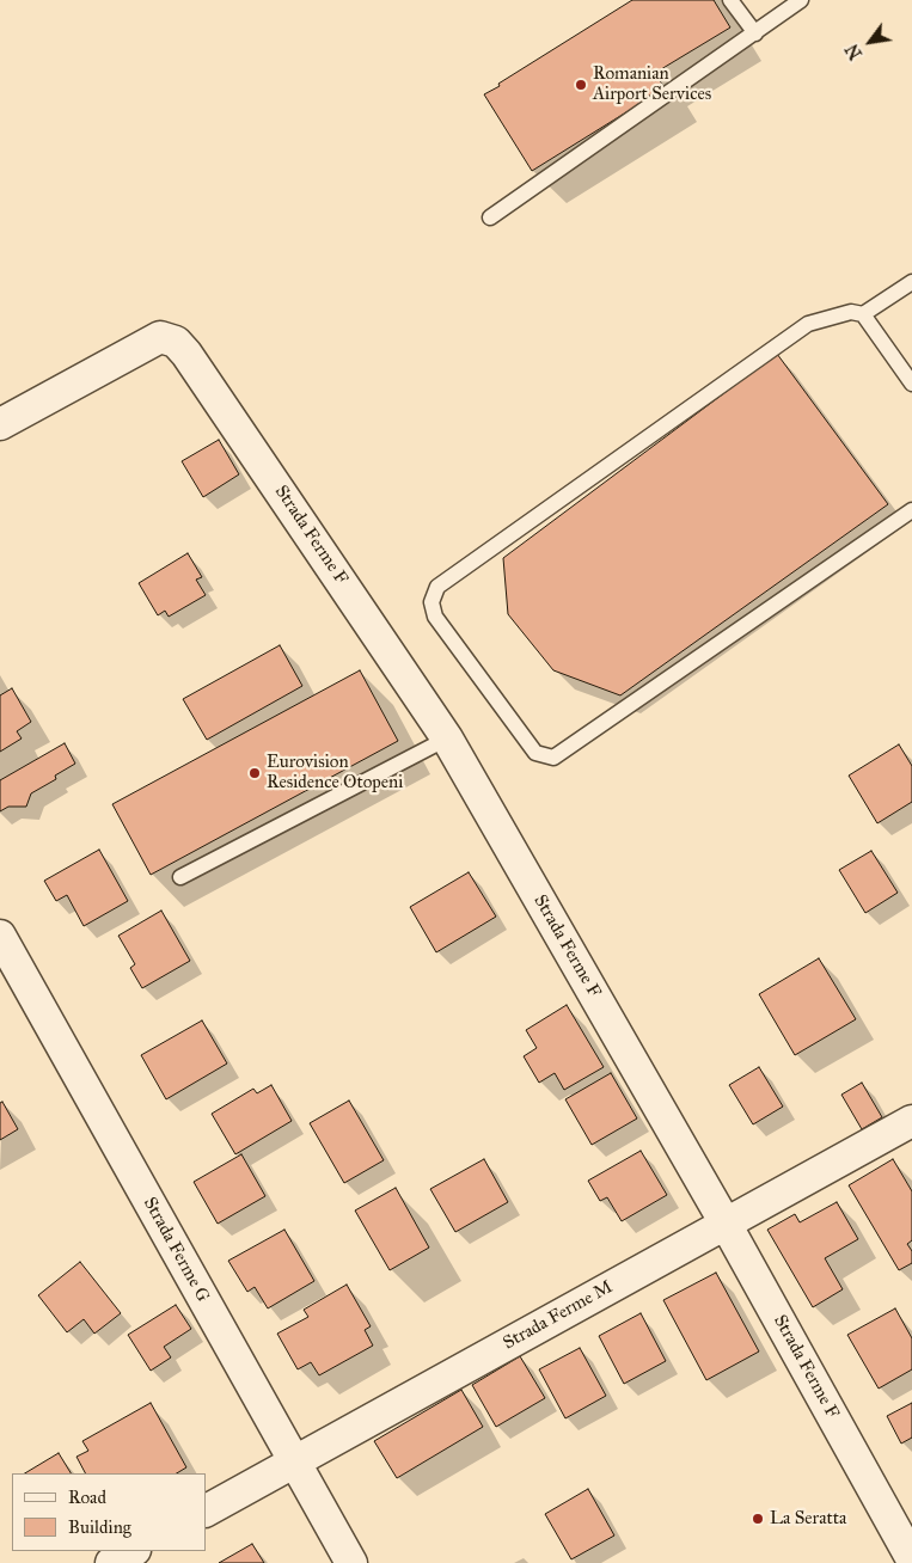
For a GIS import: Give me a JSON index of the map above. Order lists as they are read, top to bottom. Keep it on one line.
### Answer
{"streets":{"street":["Strada Ferme F","Strada Ferme G","Strada Ferme M"]},"crossings":[["Strada Ferme F","Strada Ferme M"],["Strada Ferme G","Strada Ferme M"]],"places":["Romanian Airport Services","Eurovision Residence Otopeni","La Seratta"],"legend":["Road","Building"],"north":"bottom left"}
